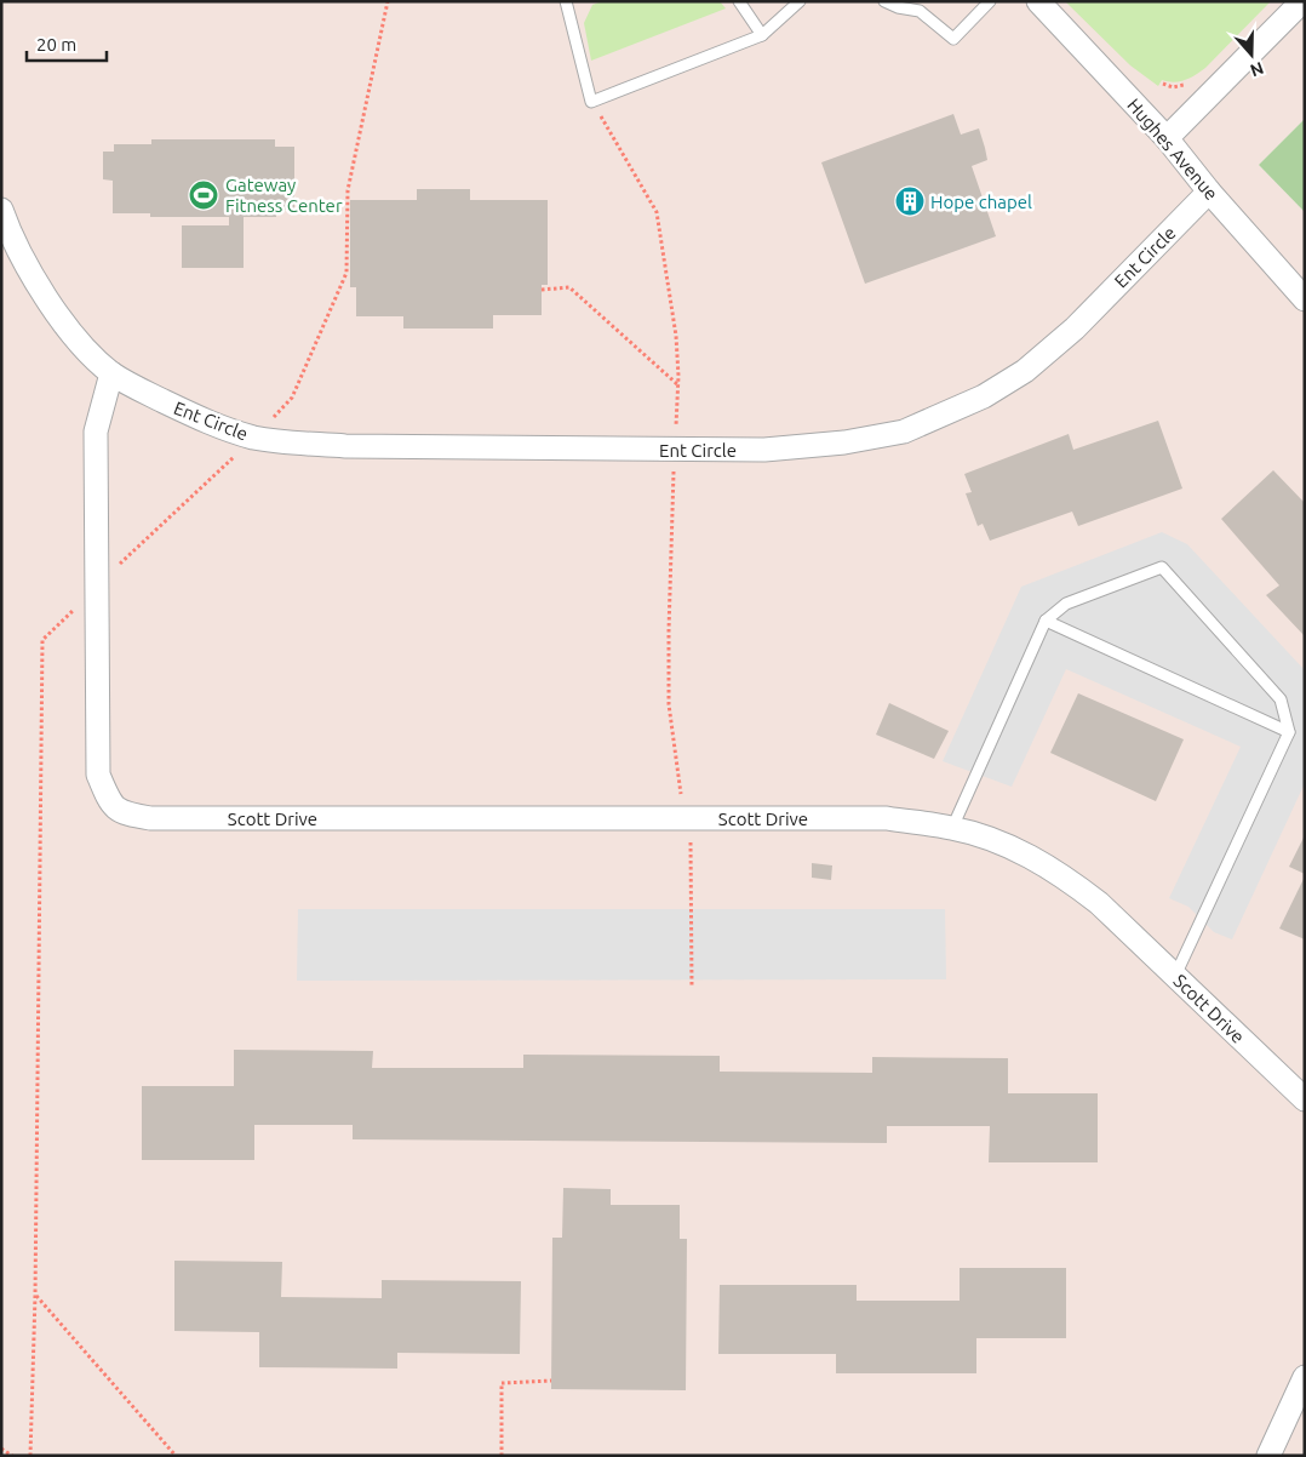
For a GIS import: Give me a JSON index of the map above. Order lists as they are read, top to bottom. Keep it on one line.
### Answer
{"streets":{"street":["Hughes Avenue","Ent Circle","Scott Drive"]},"crossings":[["Hughes Avenue","Ent Circle"]],"places":{"sports":["Gateway Fitness Center"],"building":["Hope chapel"]},"scale_bar":"20 m","north":"bottom"}
